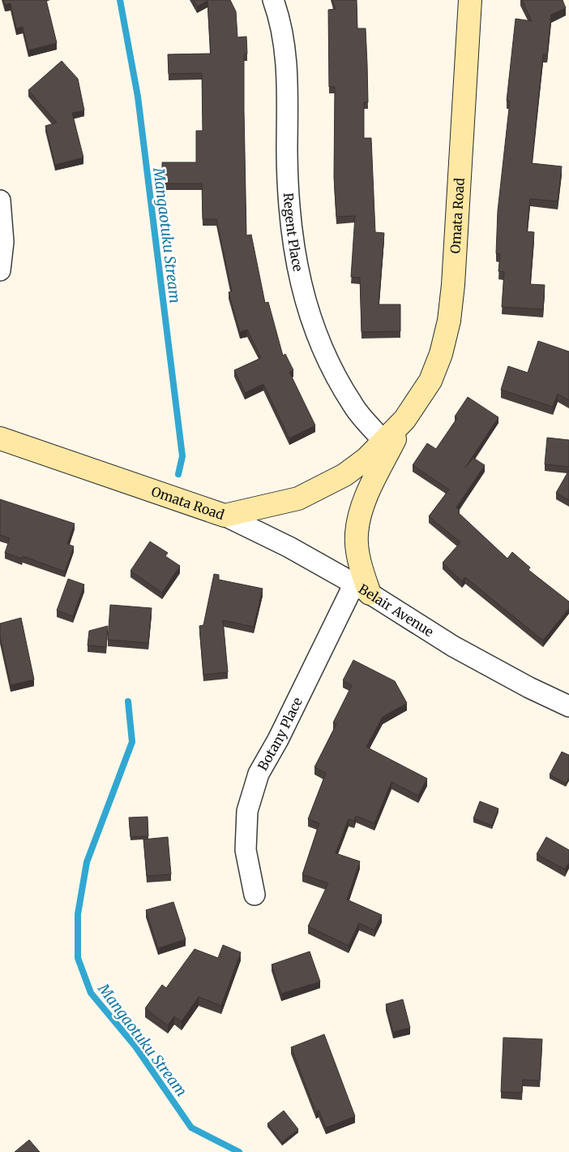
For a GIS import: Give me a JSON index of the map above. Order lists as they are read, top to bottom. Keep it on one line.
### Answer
{"streets":{"main road":["Omata Road"],"street":["Regent Place","Belair Avenue","Botany Place"]},"crossings":[["Omata Road","Regent Place"],["Omata Road","Belair Avenue"],["Omata Road","Botany Place"],["Belair Avenue","Botany Place"]],"water":["Mangaotuku Stream"]}
